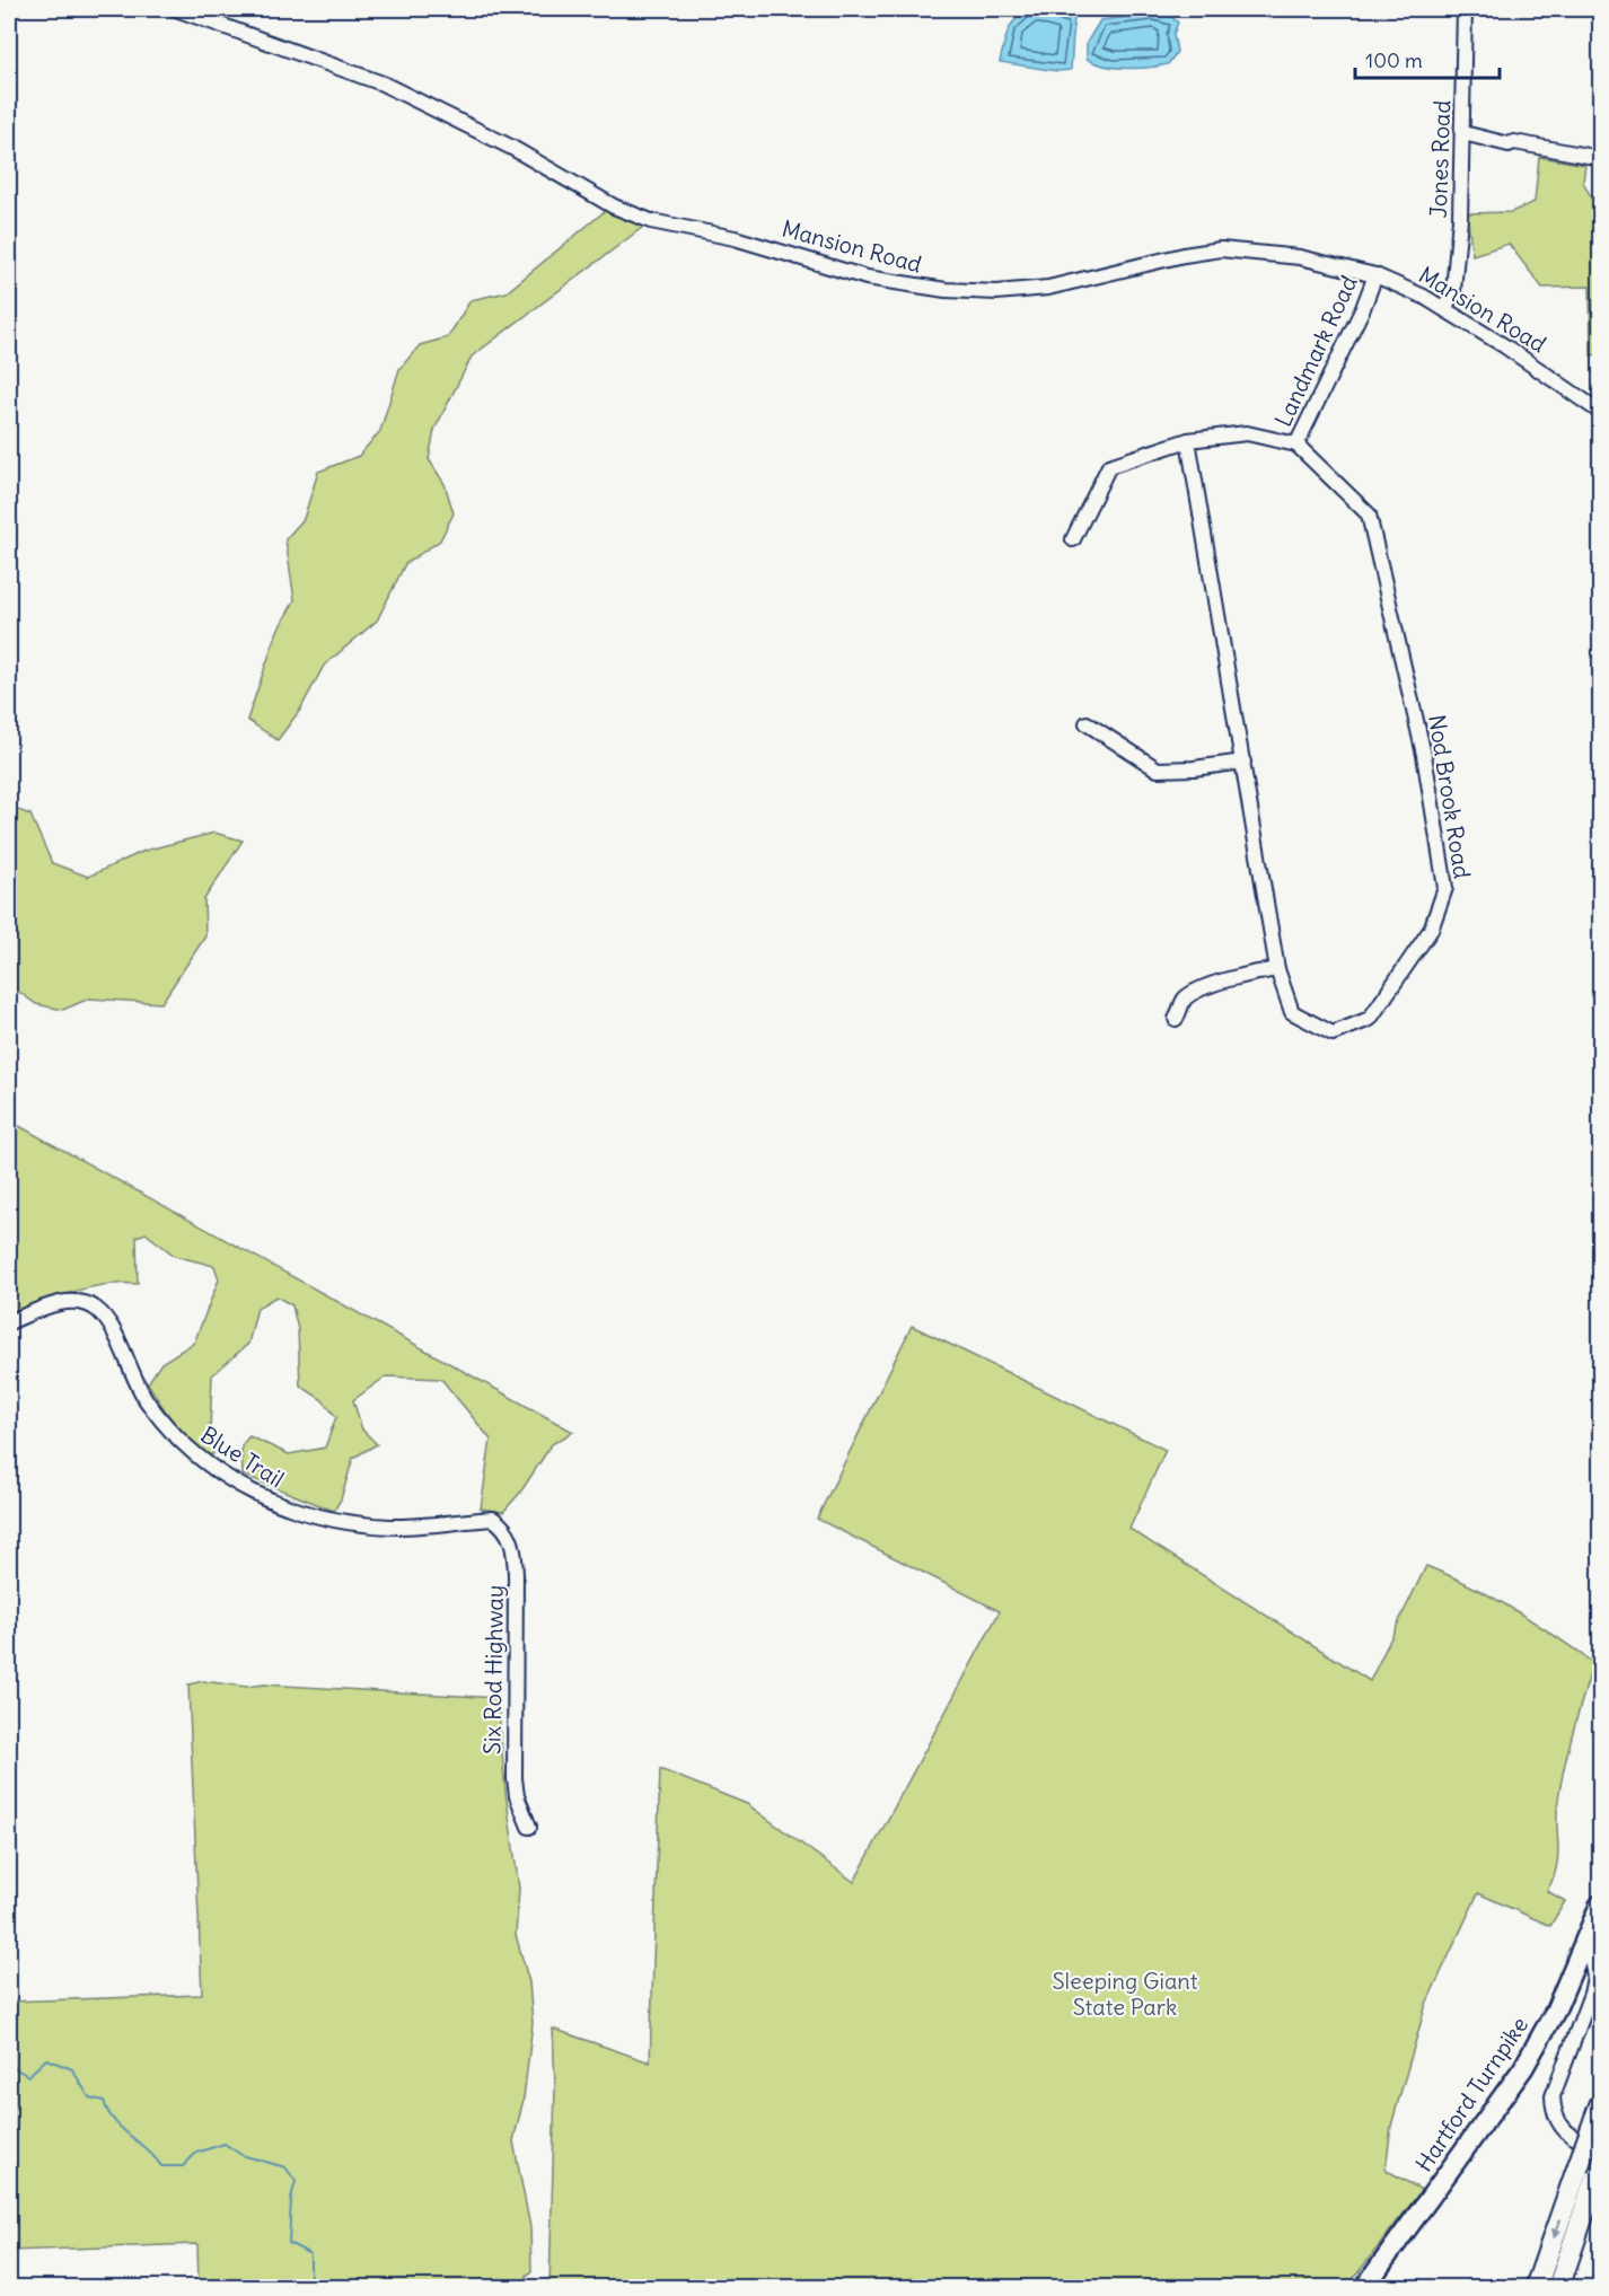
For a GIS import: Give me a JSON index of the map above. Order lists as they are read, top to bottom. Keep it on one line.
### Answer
{"streets":{"main road":["Hartford Turnpike"],"street":["Jones Road","Mansion Road","Landmark Road","Nod Brook Road","Blue Trail","Six Rod Highway"]},"crossings":[["Jones Road","Mansion Road"],["Mansion Road","Landmark Road"],["Landmark Road","Nod Brook Road"],["Blue Trail","Six Rod Highway"]],"parks":["Sleeping Giant State Park"],"scale_bar":"100 m"}
